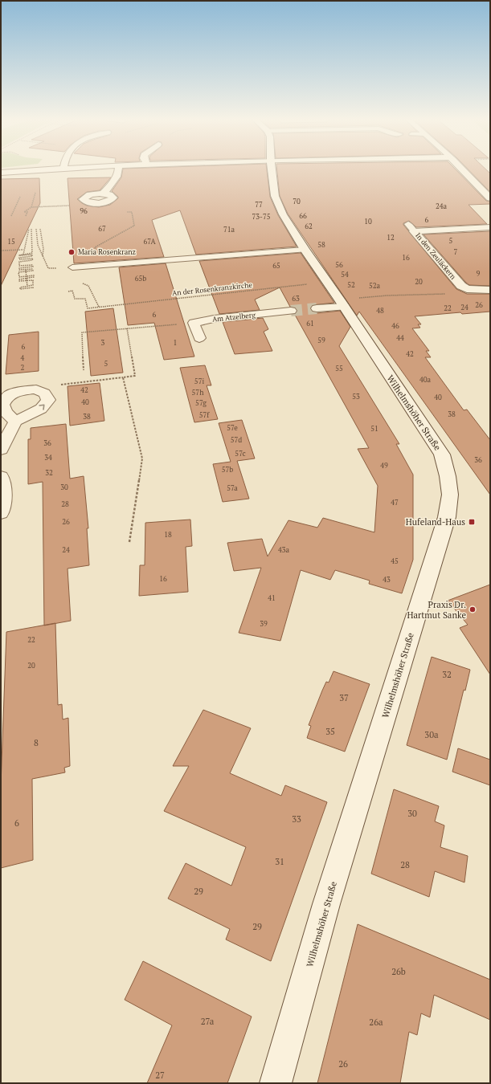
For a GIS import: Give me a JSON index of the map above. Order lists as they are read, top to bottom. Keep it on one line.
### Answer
{"streets":{"street":["In den Zeuläckern","Am Atzelberg","Wilhelmshöher Straße"],"path":["An der Rosenkranzkirche"]},"crossings":[["An der Rosenkranzkirche","Wilhelmshöher Straße"]],"places":{"other":["Maria Rosenkranz","Praxis Dr. Hartmut Sanke"],"transit":["Hufeland-Haus"]},"house_numbers":["70","77","24a","96","66","73-75","6","10","62","67","71a","12","5","15","67A","58","7","16","56","65","9","54","65b","20","52","52a","63","26","24","22","48","6","61","46","44","59","3","1","6","42","4","5","2","55","40a","57i","42","57h","53","40","40","57g","38","57f","38","57e","51","57d","36","57c","34","36","49","57b","32","30","57a","47","28","26","18","24","43a","45","16","43","41","39","22","20","32","37","35","30a","8","30","33","6","31","28","29","29","26b","27a","26a","26","27"]}
